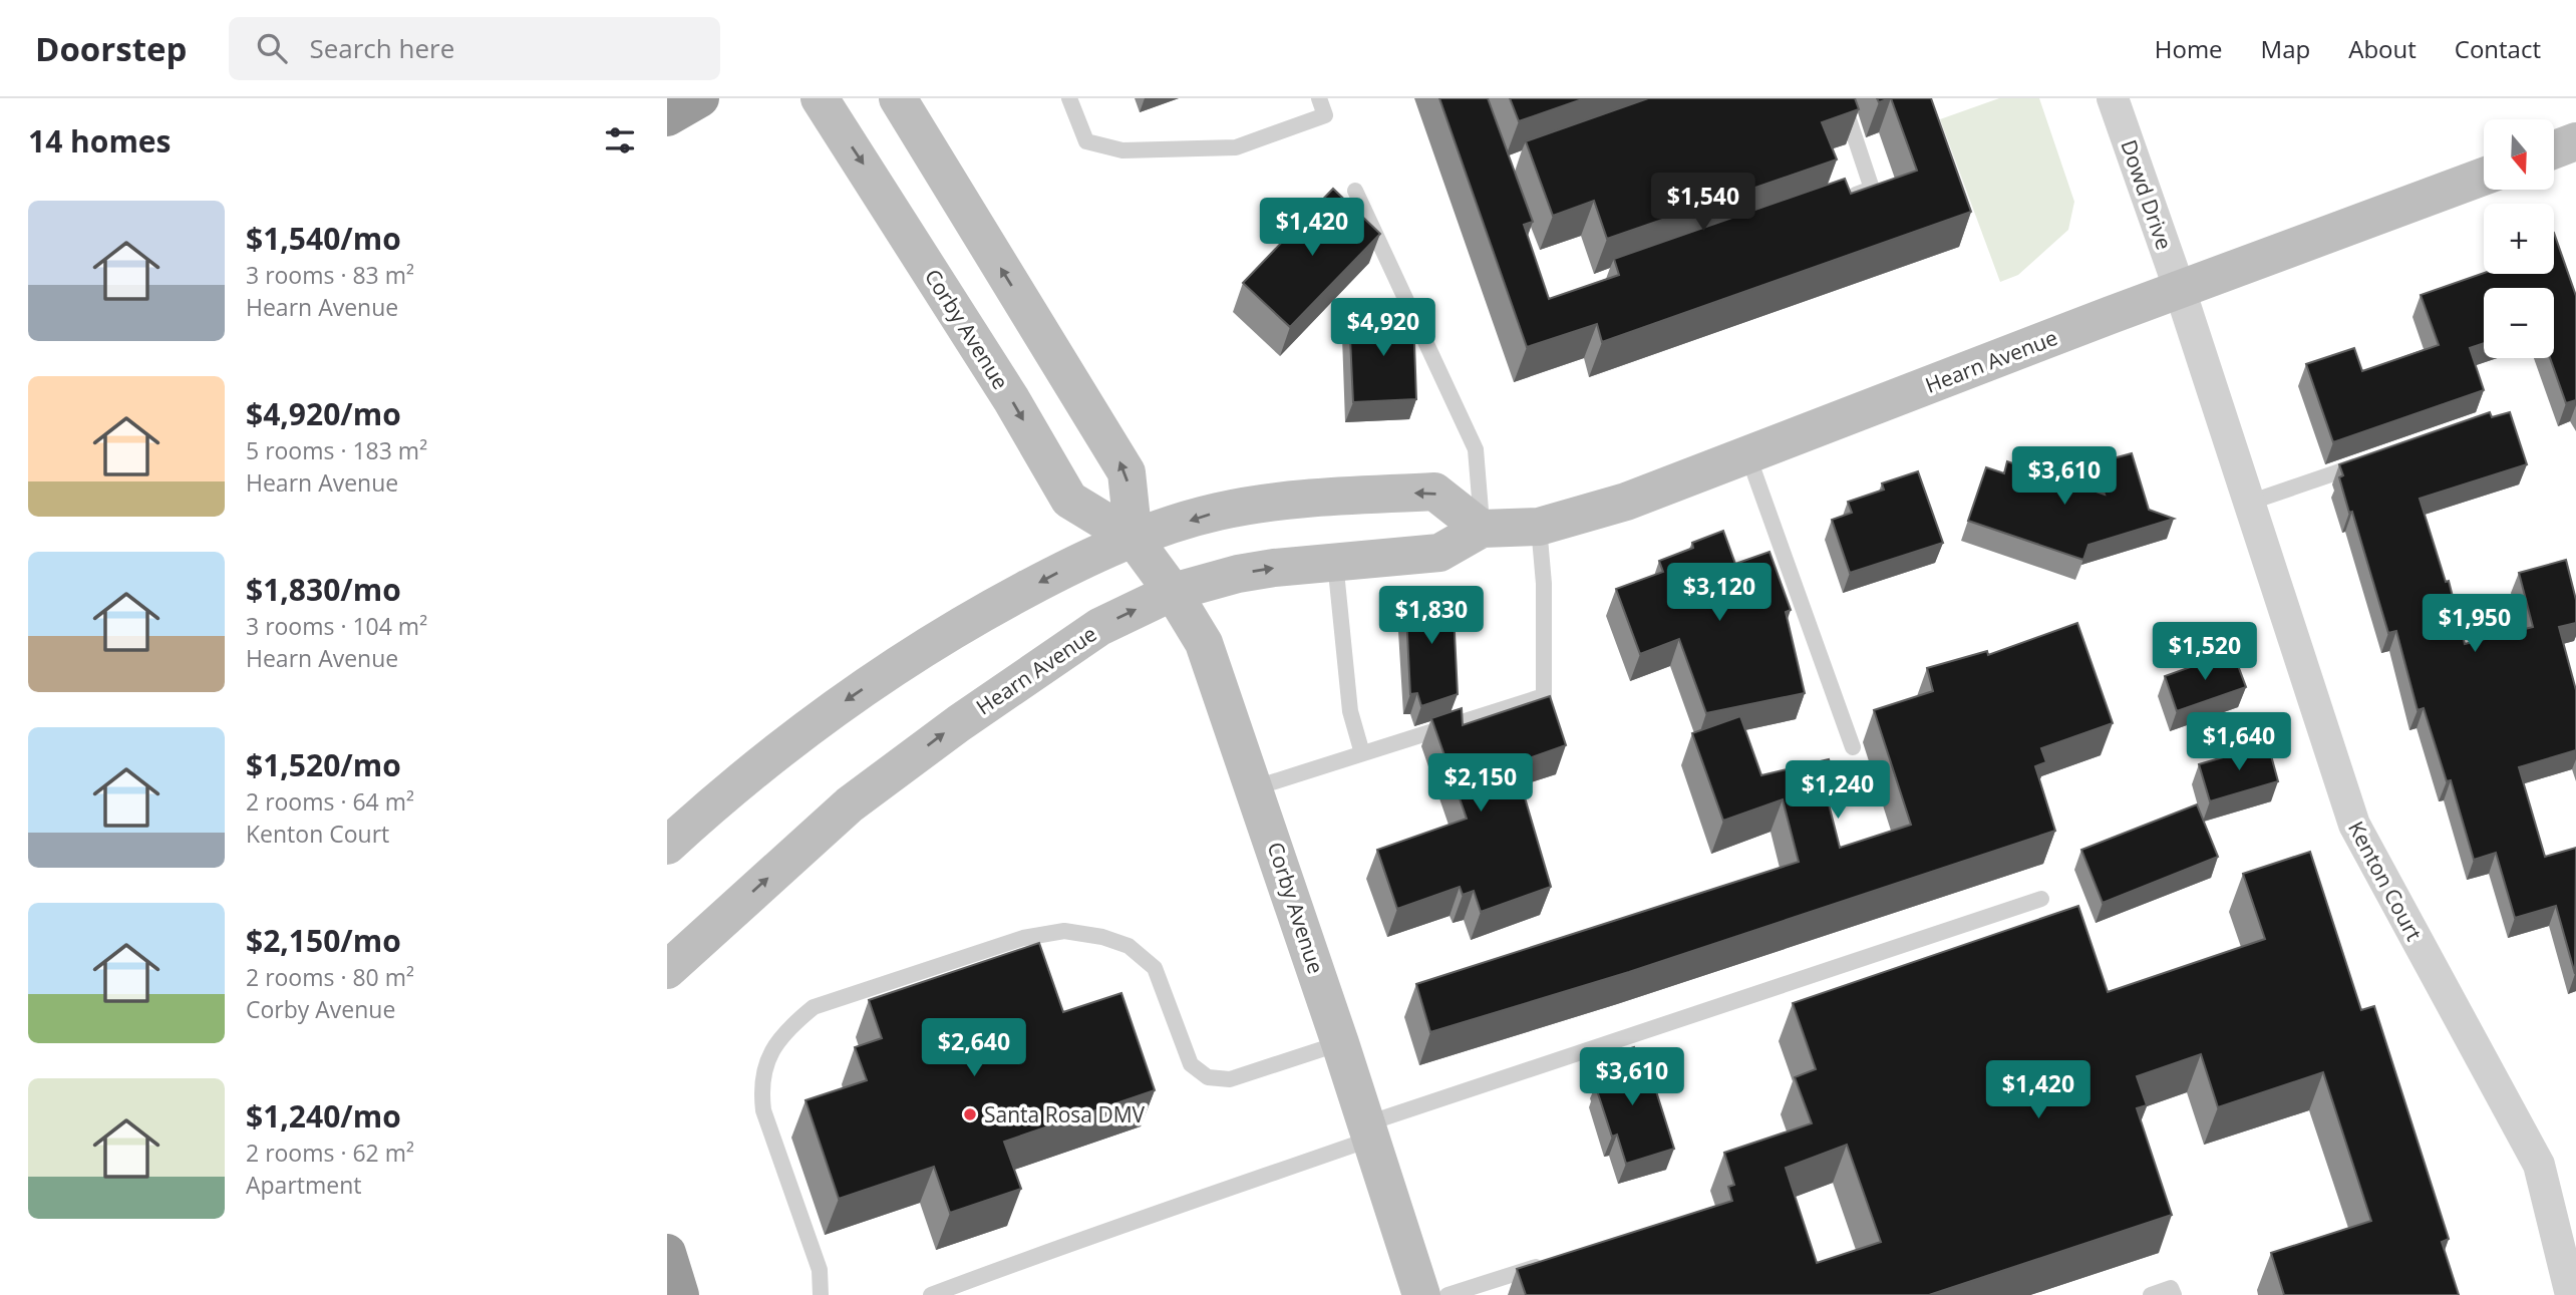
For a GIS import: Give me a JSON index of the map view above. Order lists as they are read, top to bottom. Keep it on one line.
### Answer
{"streets":{"main road":["Corby Avenue","Hearn Avenue"],"street":["Dowd Drive","Kenton Court"]},"crossings":[["Dowd Drive","Hearn Avenue"],["Dowd Drive","Kenton Court"],["Corby Avenue","Hearn Avenue"],["Hearn Avenue","Kenton Court"]],"places":["Santa Rosa DMV"],"north":"bottom","page":{"header":"Doorstep","search":"Search here","nav":["Home","Map","About","Contact"],"heading":"14 homes","map_buttons":["+","−"],"price":["$1,540","$1,420","$4,920","$3,610","$3,120","$1,830","$1,950","$1,520","$1,640","$2,150","$1,240","$2,640","$3,610","$1,420"],"list":[{"name":"$1,540/mo","note":"3 rooms · 83 m² · Hearn Avenue"},{"name":"$4,920/mo","note":"5 rooms · 183 m² · Hearn Avenue"},{"name":"$1,830/mo","note":"3 rooms · 104 m² · Hearn Avenue"},{"name":"$1,520/mo","note":"2 rooms · 64 m² · Kenton Court"},{"name":"$2,150/mo","note":"2 rooms · 80 m² · Corby Avenue"},{"name":"$1,240/mo","note":"2 rooms · 62 m² · Apartment"}]}}
